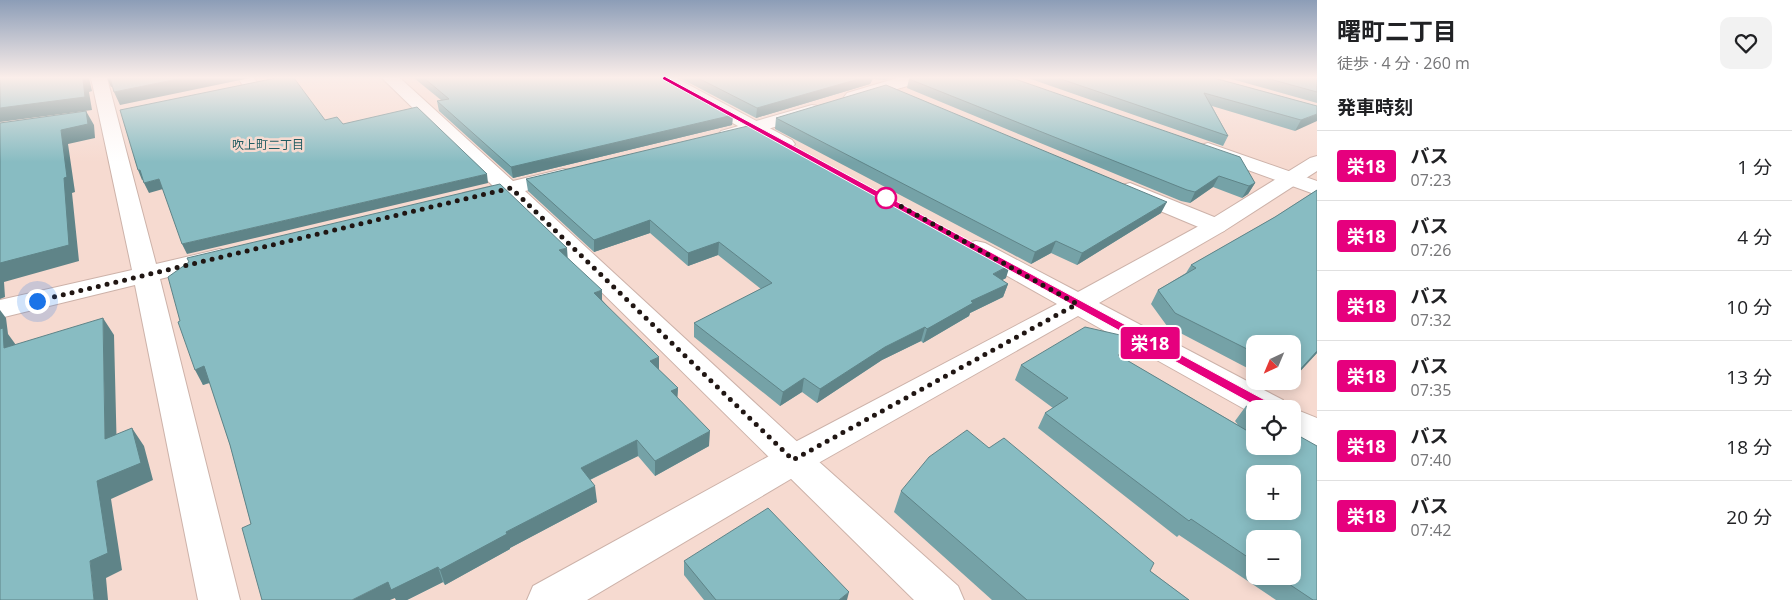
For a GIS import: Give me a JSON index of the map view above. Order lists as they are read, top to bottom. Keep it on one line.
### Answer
{"districts":["吹上町二丁目"],"lines":["bus line 栄18"],"north":"bottom left","page":{"on_map":"栄18","heading":[["曙町二丁目","徒歩 · 4 分 · 260 m"],"発車時刻"],"list":[{"mark":"栄18","name":"バス","note":"07:23","value":"1 分"},{"mark":"栄18","name":"バス","note":"07:26","value":"4 分"},{"mark":"栄18","name":"バス","note":"07:32","value":"10 分"},{"mark":"栄18","name":"バス","note":"07:35","value":"13 分"},{"mark":"栄18","name":"バス","note":"07:40","value":"18 分"},{"mark":"栄18","name":"バス","note":"07:42","value":"20 分"}],"map_buttons":["+","−"]}}
